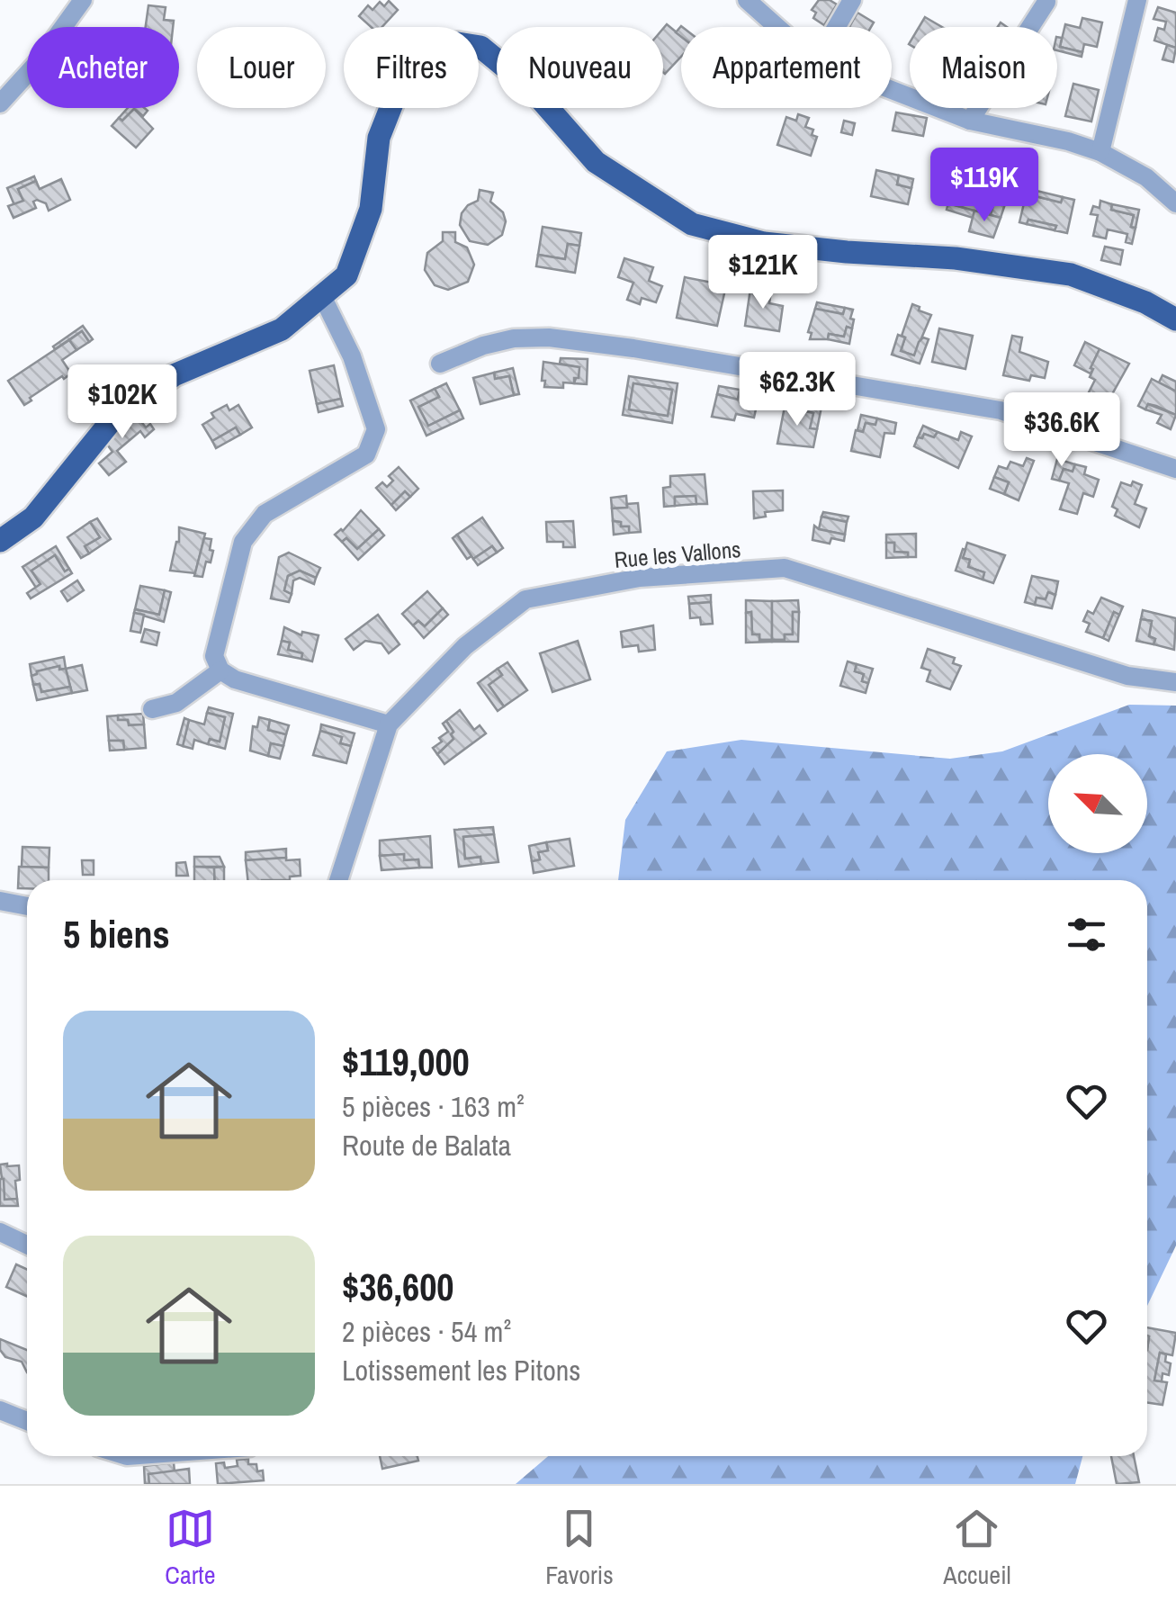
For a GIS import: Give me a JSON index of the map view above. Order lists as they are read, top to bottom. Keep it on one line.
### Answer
{"streets":{"street":["Rue les Vallons"]},"north":"top left","page":{"chip":["Acheter","Louer","Filtres","Nouveau","Appartement","Maison"],"price":["$119K","$121K","$62.3K","$102K","$36.6K"],"heading":"5 biens","list":[{"name":"$119,000","note":"5 pièces · 163 m² · Route de Balata"},{"name":"$36,600","note":"2 pièces · 54 m² · Lotissement les Pitons"}],"tabs":["Carte","Favoris","Accueil"]}}
